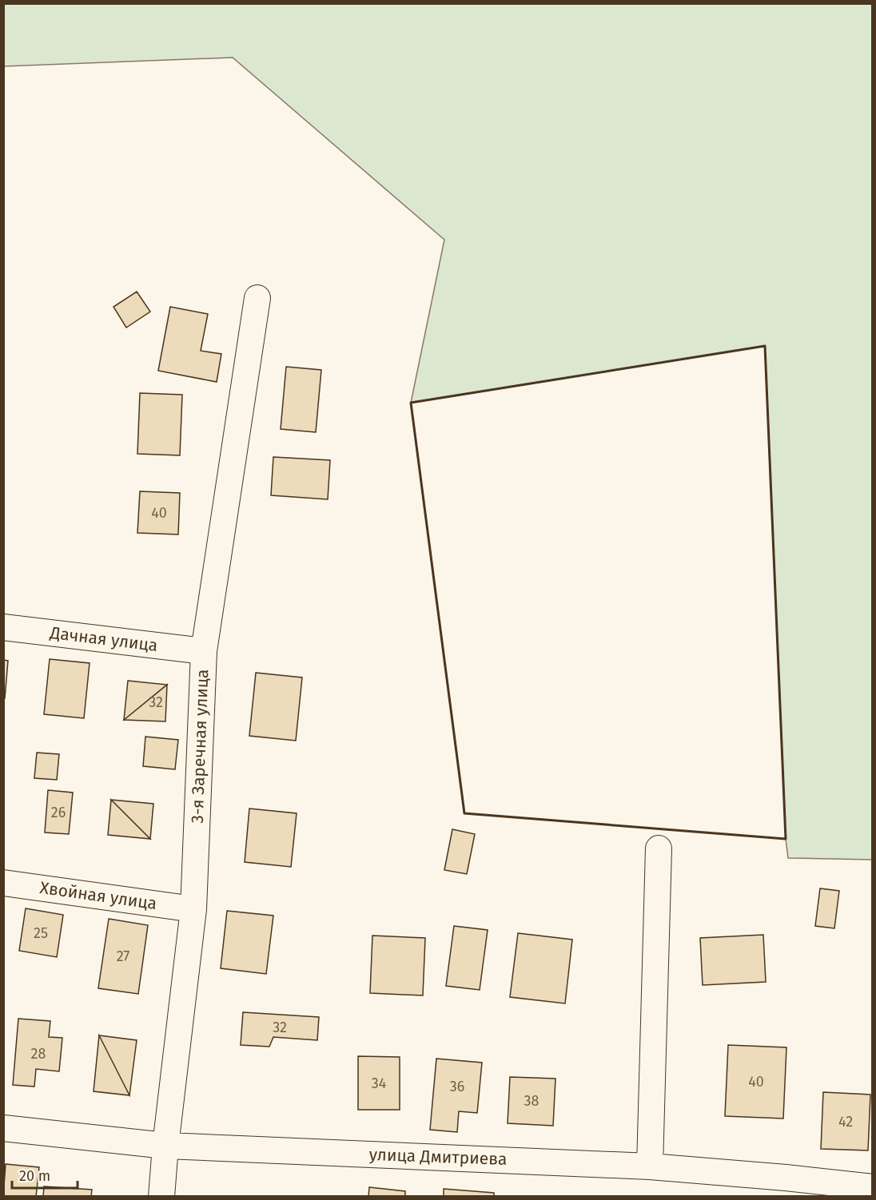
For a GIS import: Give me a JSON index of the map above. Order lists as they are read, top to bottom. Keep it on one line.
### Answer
{"streets":{"street":["Дачная улица","3-я Заречная улица","Хвойная улица","улица Дмитриева"]},"crossings":[["Дачная улица","3-я Заречная улица"],["3-я Заречная улица","Хвойная улица"],["3-я Заречная улица","улица Дмитриева"]],"house_numbers":["40","32","26","25","27","32","28","40","34","36","38","42"],"scale_bar":"20 m"}
